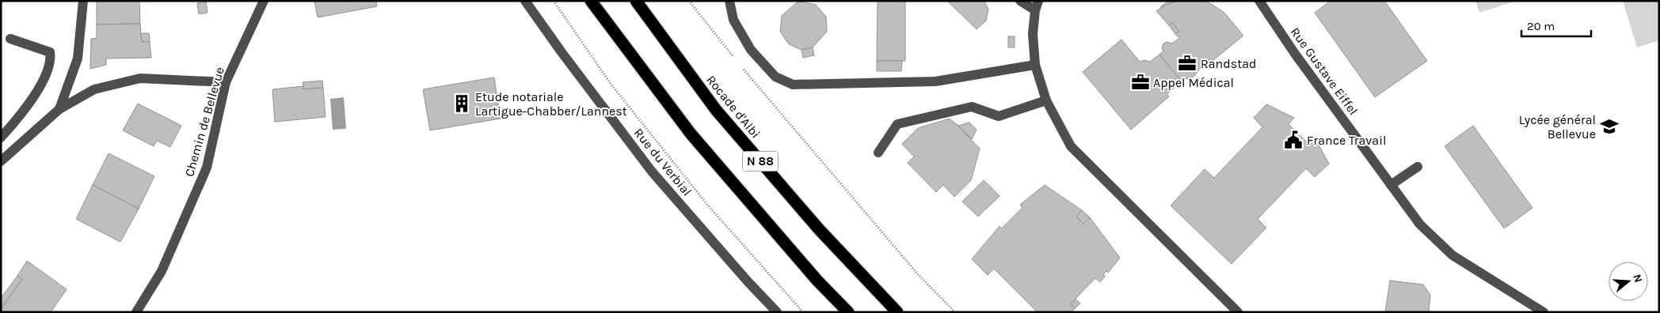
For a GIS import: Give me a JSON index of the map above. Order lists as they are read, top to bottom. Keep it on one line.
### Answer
{"streets":{"highway":["Rocade d'Albi","N 88"],"street":["Rue Gustave Eiffel","Chemin de Bellevue","Rue du Verbial"]},"places":{"office":["Randstad","Appel Médical"],"building":["Etude notariale Lartigue-Chabber/Lannest"],"school or university":["Lycée général Bellevue"],"public building":["France Travail"]},"scale_bar":"20 m","north":"right"}
